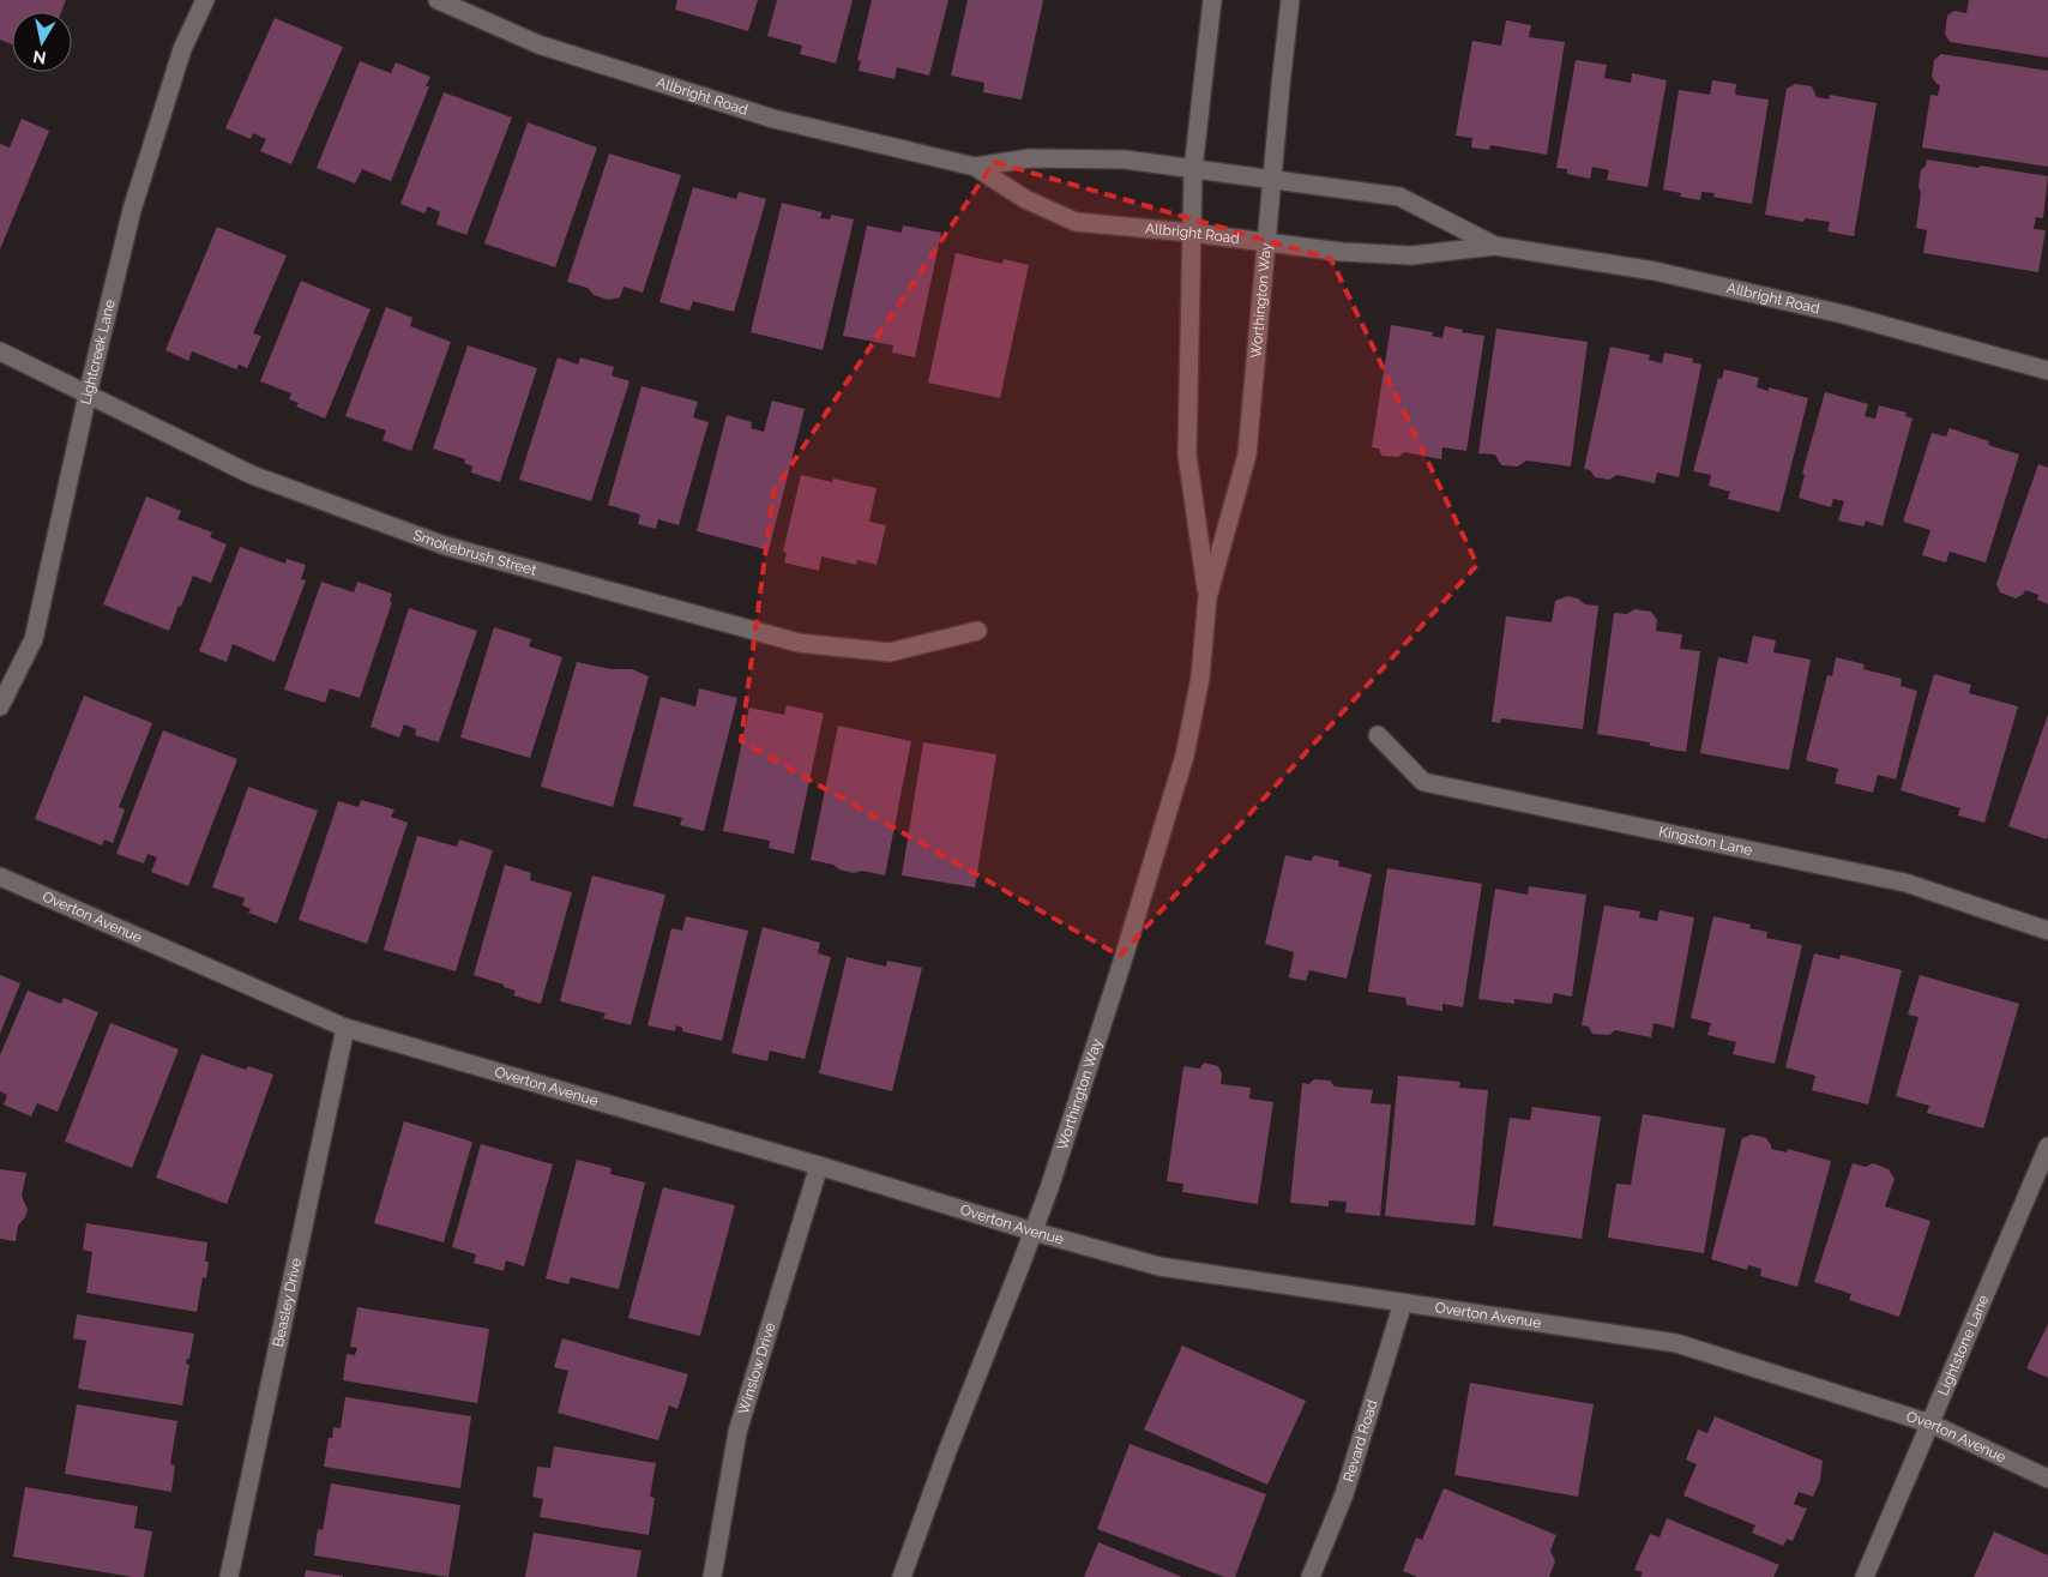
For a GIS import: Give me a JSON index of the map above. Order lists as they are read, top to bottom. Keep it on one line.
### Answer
{"streets":{"street":["Allbright Road","Worthington Way","Lightcreek Lane","Smokebrush Street","Kingston Lane","Overton Avenue","Beasley Drive","Lightstone Lane","Winslow Drive","Revard Road"]},"crossings":[["Allbright Road","Worthington Way"],["Worthington Way","Overton Avenue"],["Lightcreek Lane","Smokebrush Street"],["Overton Avenue","Beasley Drive"],["Overton Avenue","Lightstone Lane"],["Overton Avenue","Winslow Drive"],["Overton Avenue","Revard Road"]],"north":"bottom"}
